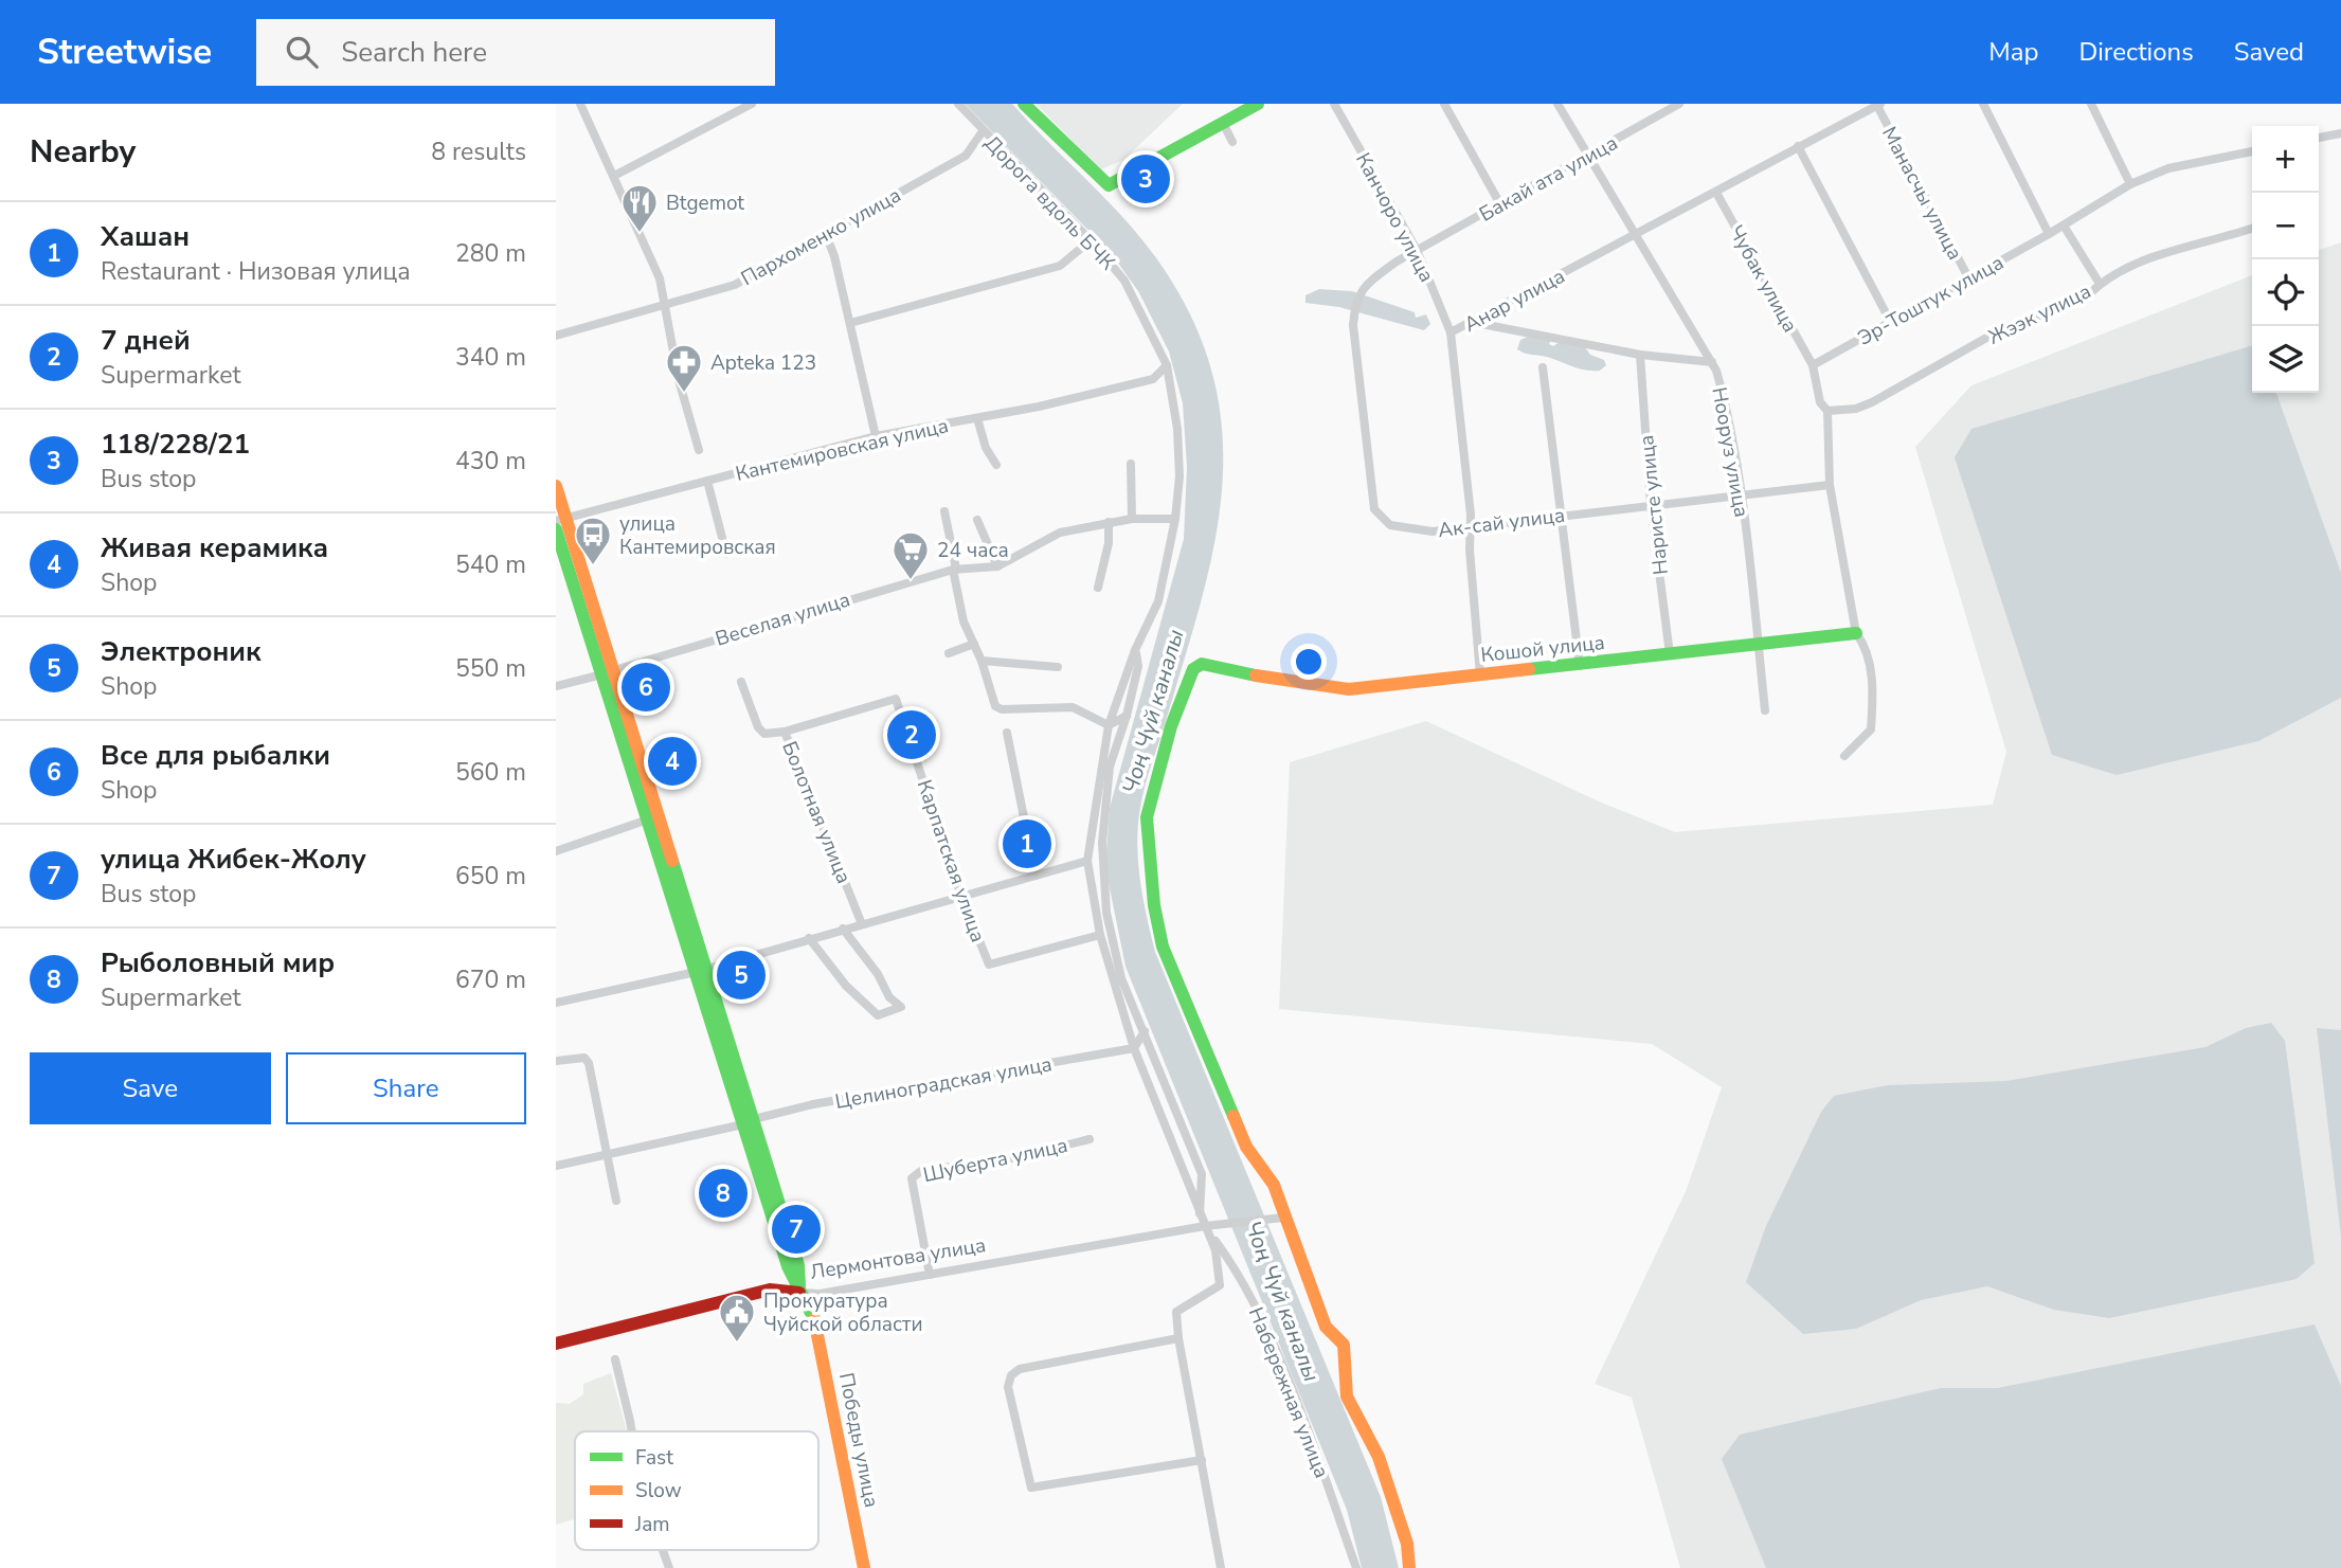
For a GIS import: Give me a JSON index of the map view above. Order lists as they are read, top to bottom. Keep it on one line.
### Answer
{"streets":{"street":["Бакай ата улица","Манасчы улица","Дорога вдоль БЧК","Канчоро улица","Пархоменко улица","Чубак улица","Анар улица","Эр-Тоштук улица","Жээк улица","Кантемировская улица","Нооруз улица","Наристе улица","Ак-сай улица","Веселая улица","Кошой улица","Болотная улица","Карпатская улица","Целиноградская улица","Шуберта улица","Лермонтова улица","Набережная улица","Победы улица"]},"crossings":[["Бакай ата улица","Канчоро улица"],["Бакай ата улица","Нооруз улица"],["Бакай ата улица","Ак-сай улица"],["Манасчы улица","Анар улица"],["Манасчы улица","Эр-Тоштук улица"],["Дорога вдоль БЧК","Пархоменко улица"],["Дорога вдоль БЧК","Кантемировская улица"],["Дорога вдоль БЧК","Веселая улица"],["Дорога вдоль БЧК","Карпатская улица"],["Дорога вдоль БЧК","Целиноградская улица"],["Дорога вдоль БЧК","Лермонтова улица"],["Дорога вдоль БЧК","Набережная улица"],["Канчоро улица","Анар улица"],["Канчоро улица","Ак-сай улица"],["Чубак улица","Анар улица"],["Чубак улица","Эр-Тоштук улица"],["Анар улица","Нооруз улица"],["Анар улица","Ак-сай улица"],["Анар улица","Кошой улица"],["Нооруз улица","Ак-сай улица"],["Нооруз улица","Кошой улица"],["Наристе улица","Ак-сай улица"],["Наристе улица","Кошой улица"],["Веселая улица","Победы улица"],["Кошой улица","Лермонтова улица"],["Болотная улица","Карпатская улица"],["Целиноградская улица","Победы улица"],["Шуберта улица","Лермонтова улица"],["Лермонтова улица","Набережная улица"],["Лермонтова улица","Победы улица"]],"water":["Чоң Чүй каналы"],"places":{"restaurant":["Btgemot"],"pharmacy":["Apteka 123"],"bus stop":["улица Кантемировская"],"supermarket":["24 часа"],"public building":["Прокуратура Чуйской области"]},"legend":["Fast","Slow","Jam"],"page":{"header":"Streetwise","search":"Search here","nav":["Map","Directions","Saved"],"heading":["Nearby","8 results"],"map_buttons":["+","−"],"pins":["3","6","2","4","1","5","8","7"],"list":[{"mark":"1","name":"Хашан","note":"Restaurant · Низовая улица","value":"280 m"},{"mark":"2","name":"7 дней","note":"Supermarket","value":"340 m"},{"mark":"3","name":"118/228/21","note":"Bus stop","value":"430 m"},{"mark":"4","name":"Живая керамика","note":"Shop","value":"540 m"},{"mark":"5","name":"Электроник","note":"Shop","value":"550 m"},{"mark":"6","name":"Все для рыбалки","note":"Shop","value":"560 m"},{"mark":"7","name":"улица Жибек-Жолу","note":"Bus stop","value":"650 m"},{"mark":"8","name":"Рыболовный мир","note":"Supermarket","value":"670 m"}],"buttons":["Save","Share"]}}
